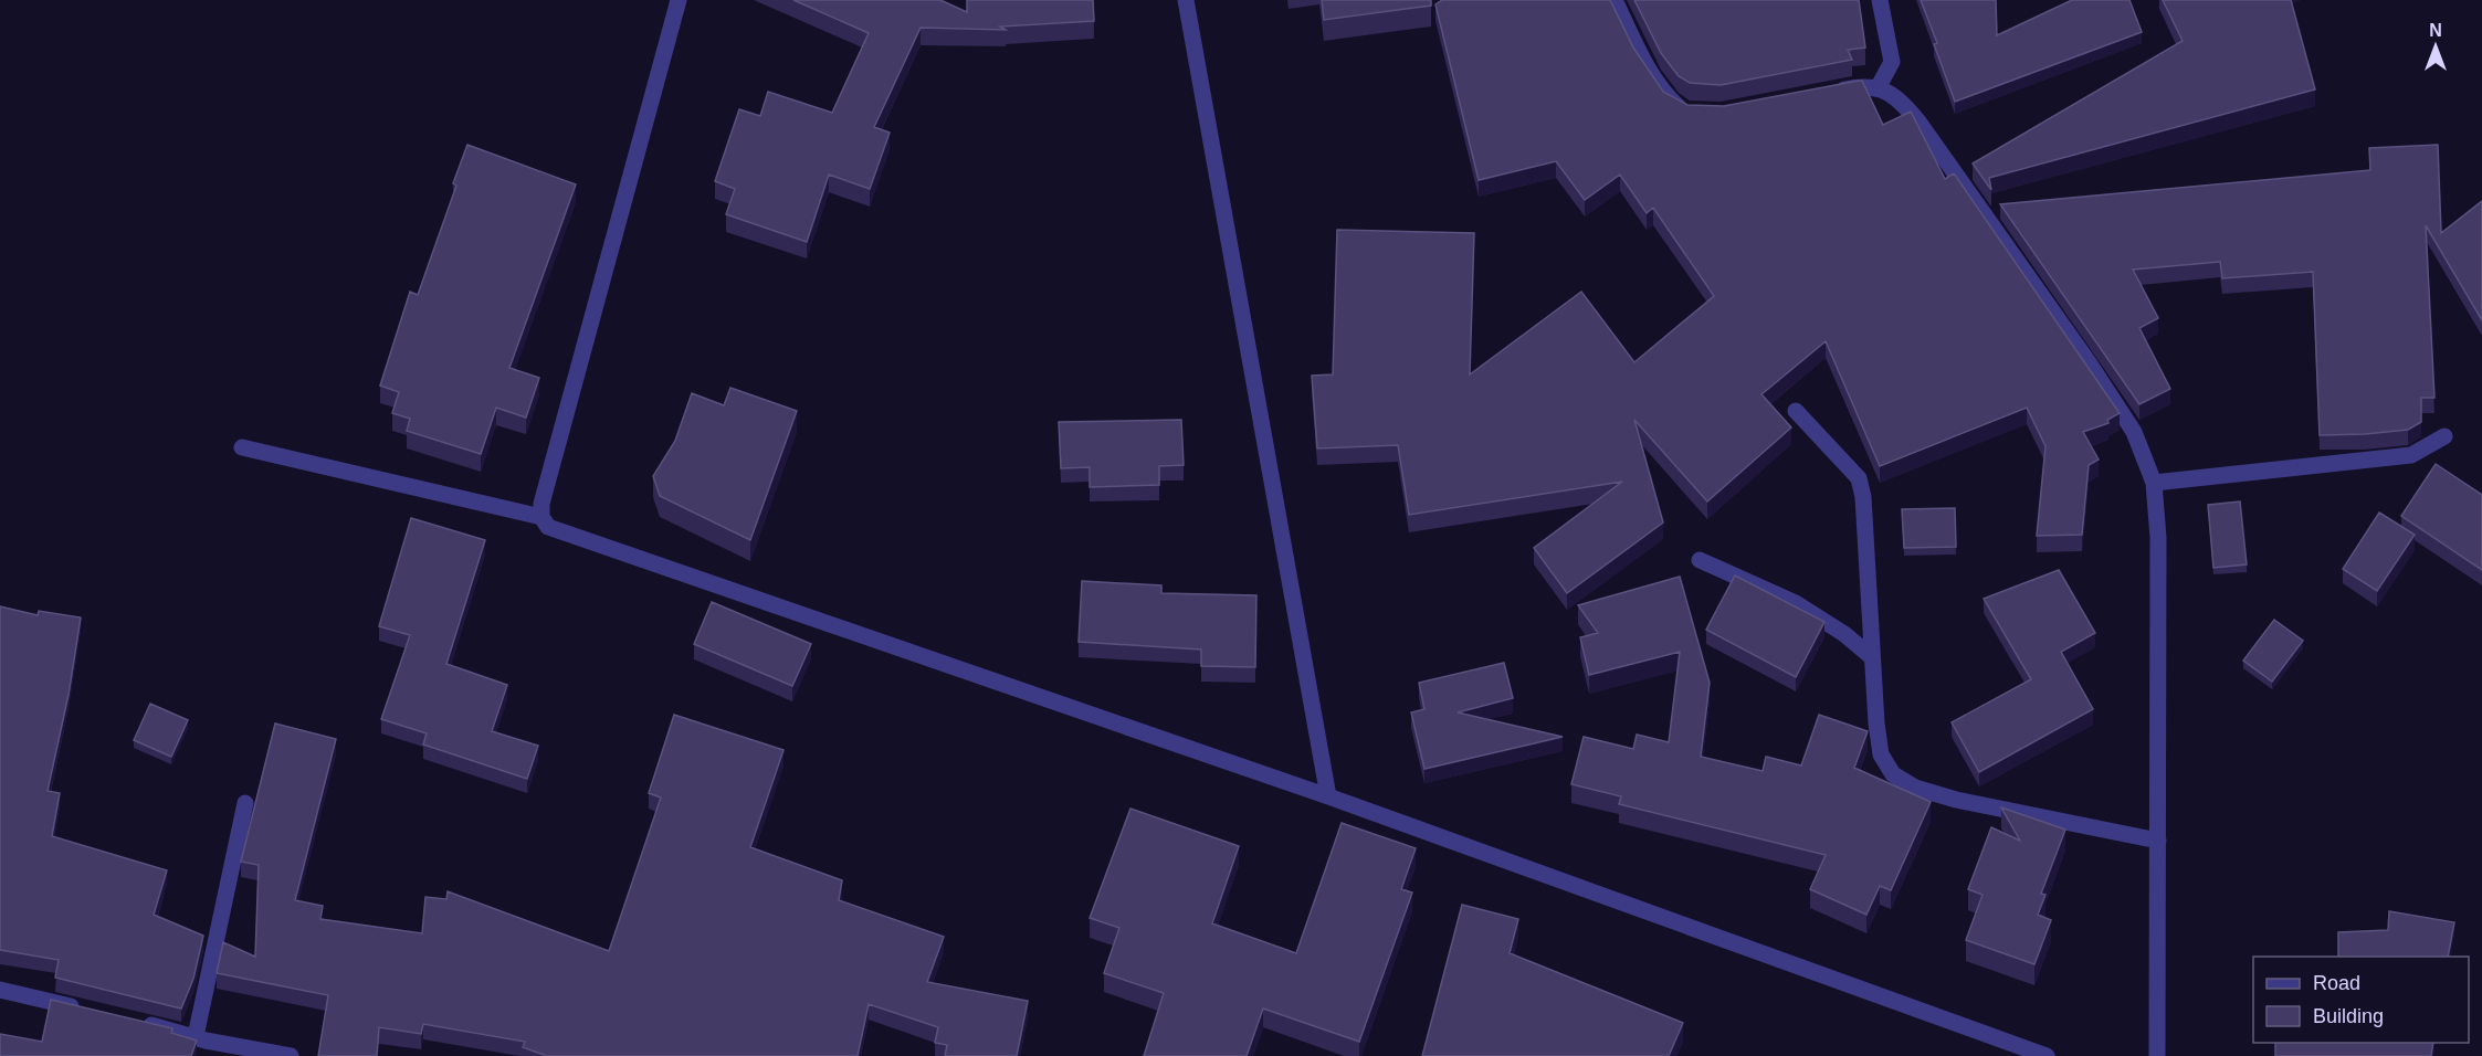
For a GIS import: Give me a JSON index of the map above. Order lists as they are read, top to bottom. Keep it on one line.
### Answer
{"legend":["Road","Building"],"north":"top"}
